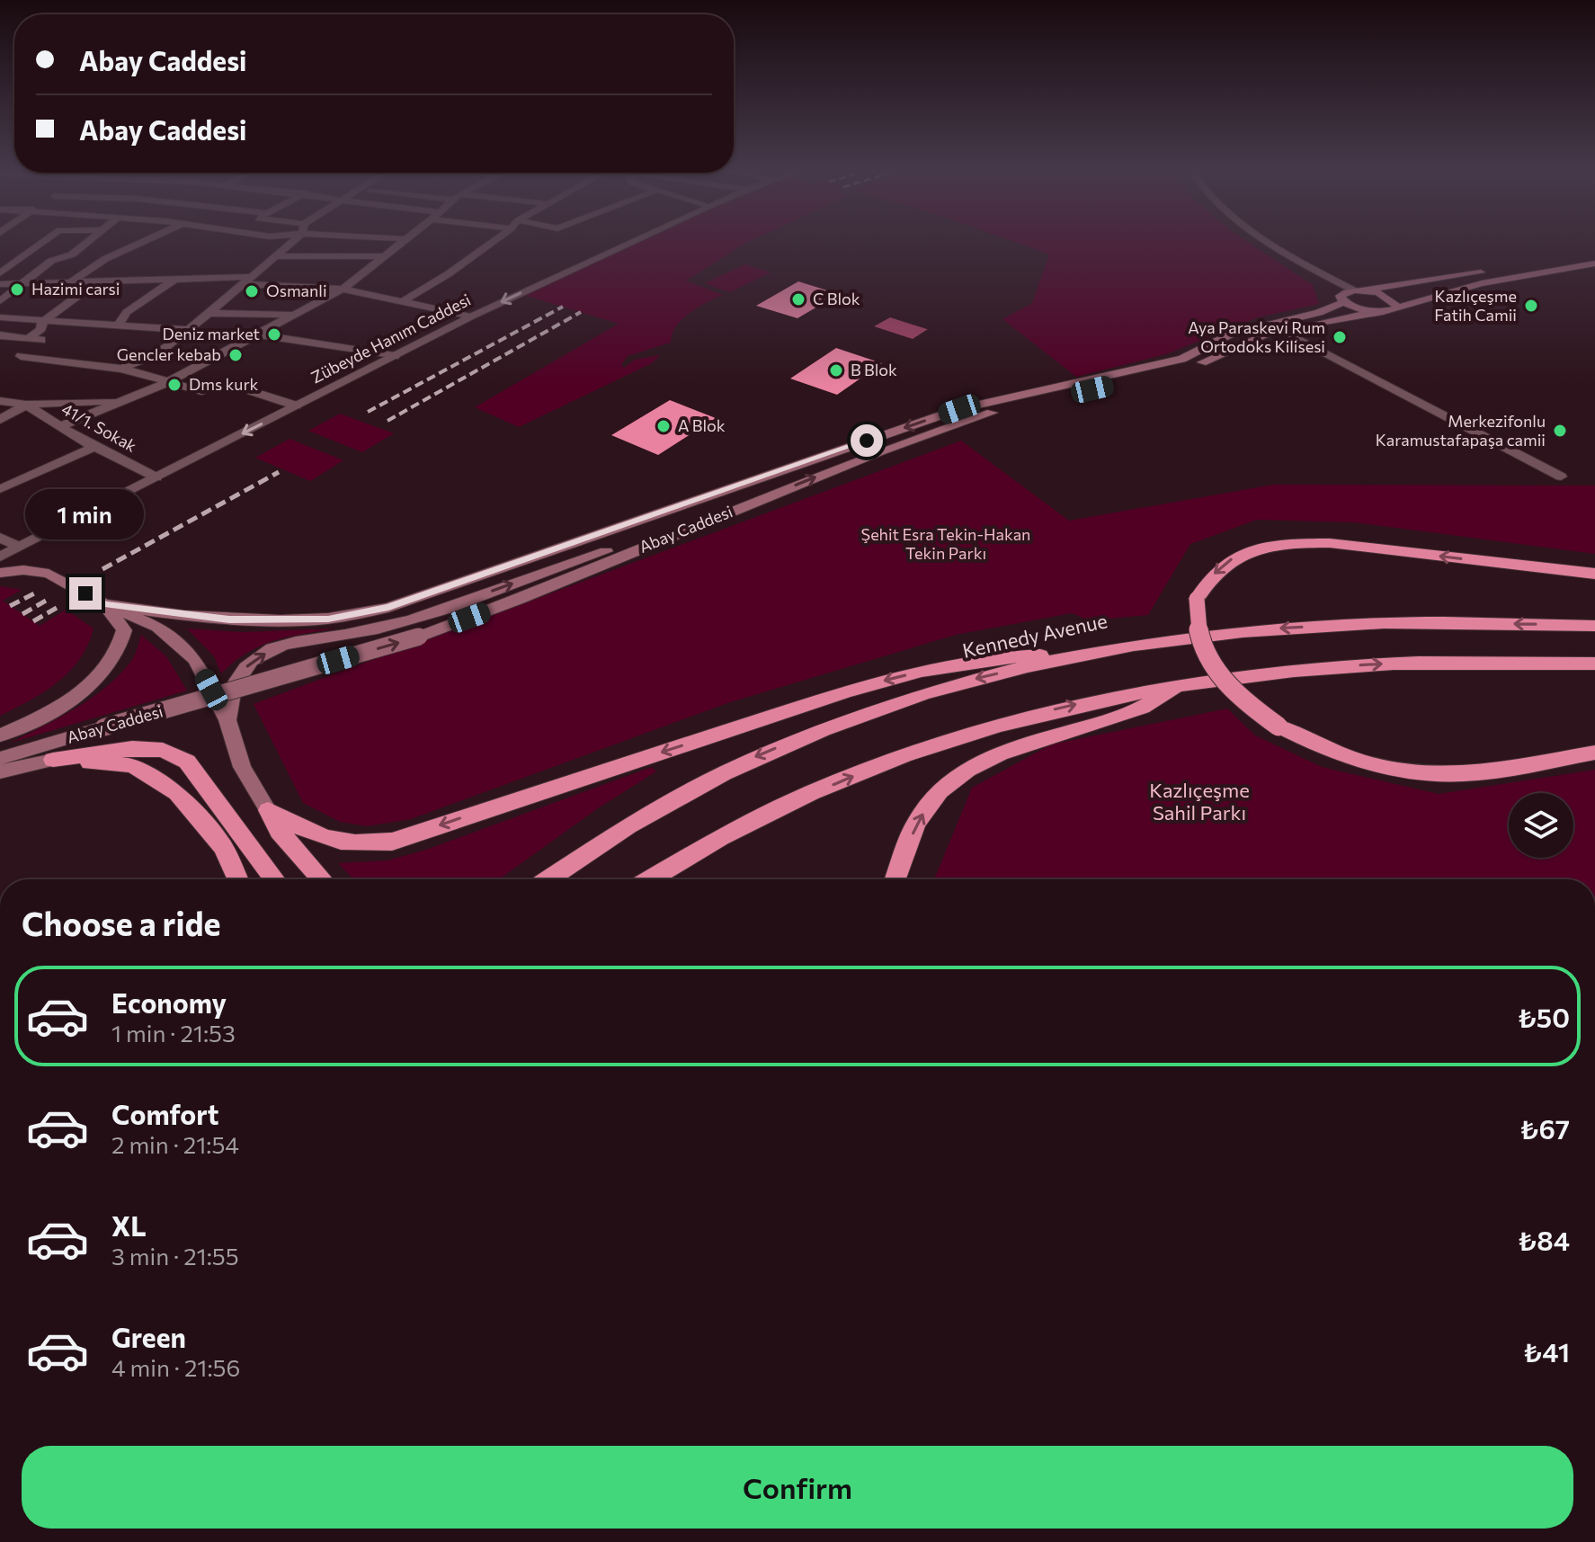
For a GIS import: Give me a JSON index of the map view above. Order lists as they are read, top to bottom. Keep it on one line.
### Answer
{"streets":{"highway":["Kennedy Avenue"],"main road":["Abay Caddesi"],"street":["Zübeyde Hanım Caddesi","41/1. Sokak"]},"crossings":[["Zübeyde Hanım Caddesi","41/1. Sokak"]],"parks":["Şehit Esra Tekin-Hakan Tekin Parkı","Kazlıçeşme Sahil Parkı"],"places":["Hazimi carsi","Osmanli","C Blok","Kazlıçeşme Fatih Camii","Deniz market","Aya Paraskevi Rum Ortodoks Kilisesi","Gencler kebab","B Blok","Dms kurk","A Blok","Merkezifonlu Karamustafapaşa camii"],"page":{"banner":["Abay Caddesi","Abay Caddesi"],"bubble":"1 min","heading":"Choose a ride","list":[{"name":"Economy","note":"1 min · 21:53","value":"₺50"},{"name":"Comfort","note":"2 min · 21:54","value":"₺67"},{"name":"XL","note":"3 min · 21:55","value":"₺84"},{"name":"Green","note":"4 min · 21:56","value":"₺41"}],"buttons":"Confirm"}}
